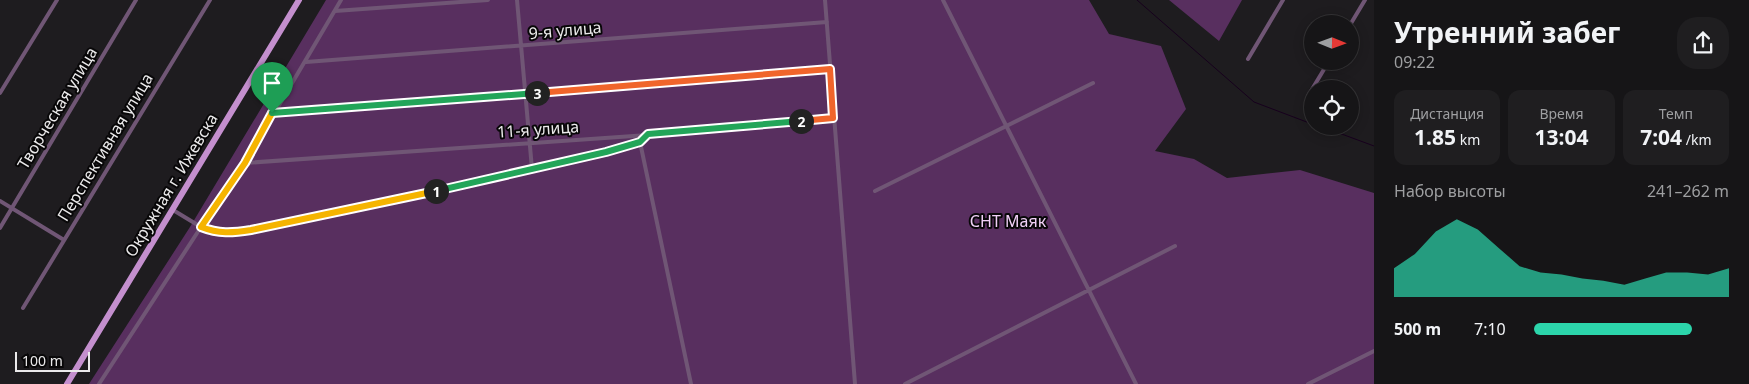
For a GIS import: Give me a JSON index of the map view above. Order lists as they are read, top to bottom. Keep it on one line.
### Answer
{"streets":{"main road":["Окружная г. Ижевска"],"street":["9-я улица","Творческая улица","11-я улица","Перспективная улица"]},"parks":["СНТ Маяк"],"scale_bar":"100 m","north":"right","page":{"heading":["Утренний забег","09:22"],"pins":["3","2","1"],"stats":[["Дистанция","1.85 km"],["Время","13:04"],["Темп","7:04 /km"]],"chart":["Набор высоты","241–262 m"],"list":[{"name":"500 m","note":"7:10"}],"scale":"100 m"}}
